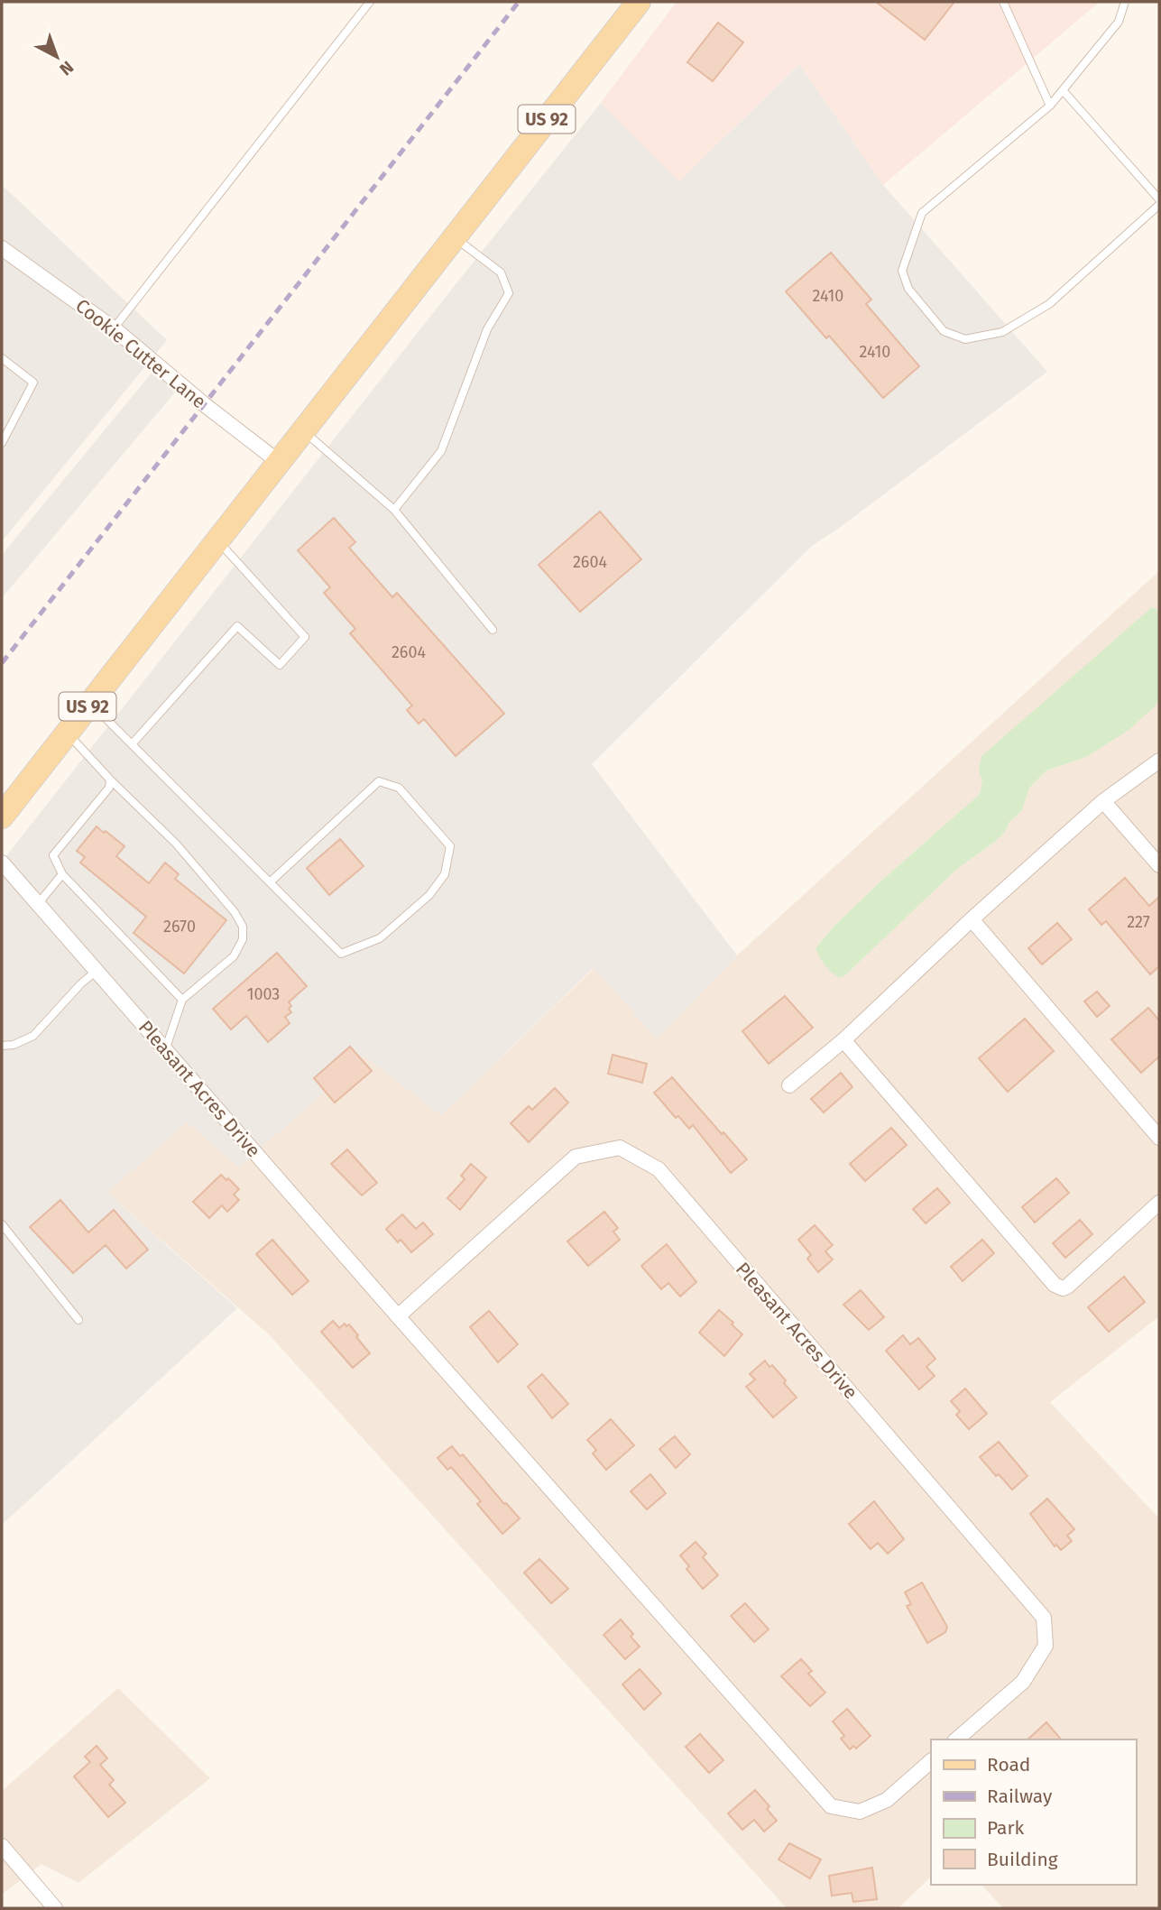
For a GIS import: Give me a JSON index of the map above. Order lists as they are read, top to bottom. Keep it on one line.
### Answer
{"streets":{"main road":["US 92"],"street":["Cookie Cutter Lane","Pleasant Acres Drive"]},"crossings":[["US 92","Cookie Cutter Lane"]],"house_numbers":["2410","2410","2604","2604","227","2670","1003"],"legend":["Road","Railway","Park","Building"],"north":"bottom right"}
